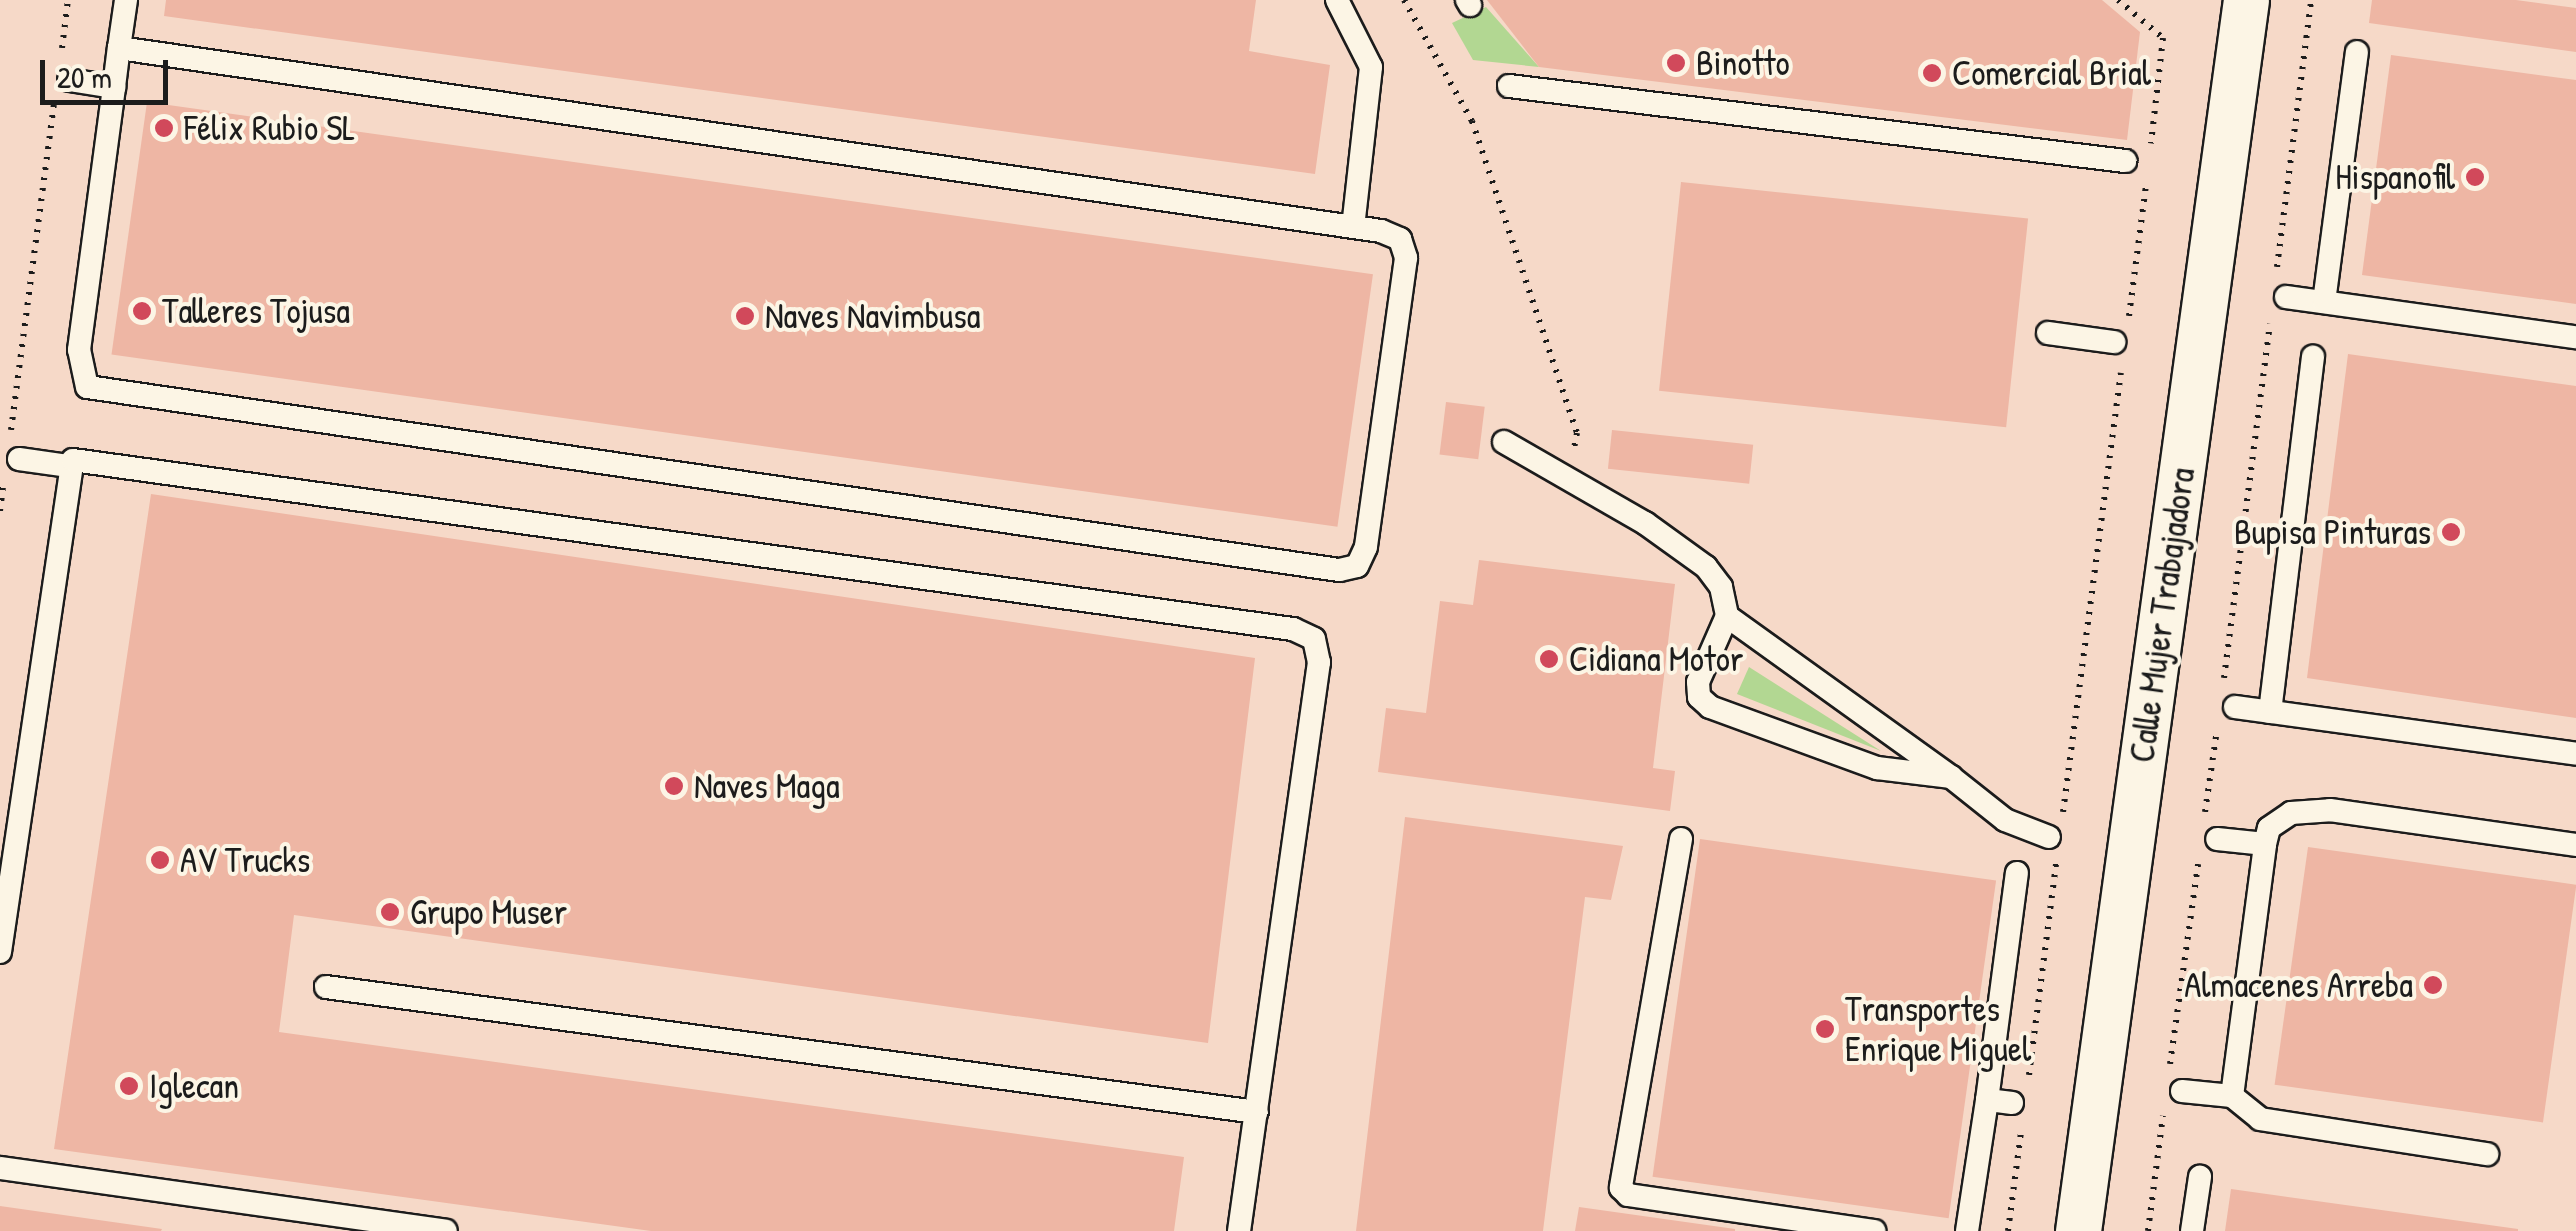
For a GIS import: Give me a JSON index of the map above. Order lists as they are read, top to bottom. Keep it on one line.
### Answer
{"streets":{"street":["Calle Mujer Trabajadora"]},"places":["Binotto","Comercial Brial","Félix Rubio SL","Hispanofil","Talleres Tojusa","Naves Navimbusa","Bupisa Pinturas","Cidiana Motor","Naves Maga","AV Trucks","Grupo Muser","Almacenes Arreba","Transportes Enrique Miguel","Iglecan"],"scale_bar":"20 m"}
